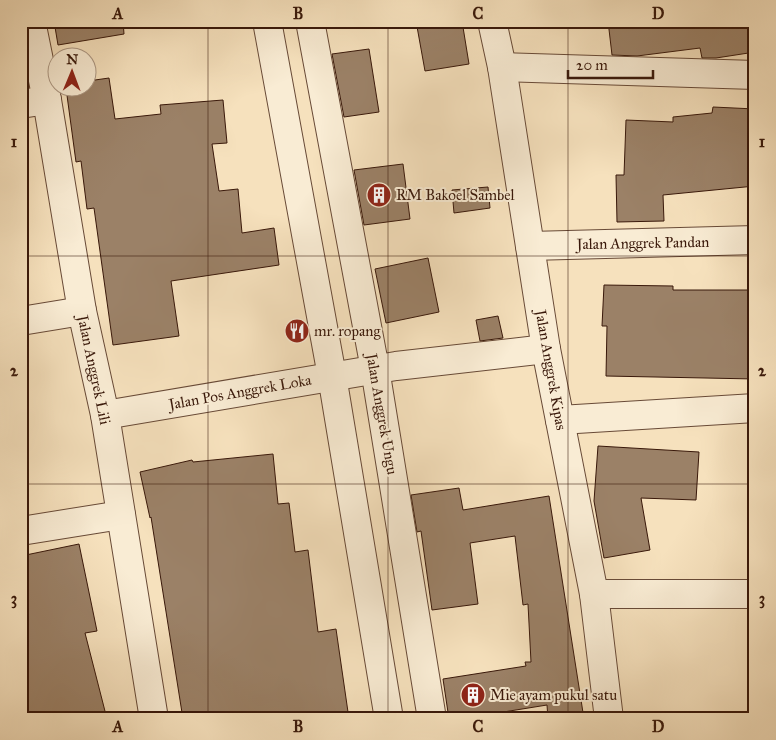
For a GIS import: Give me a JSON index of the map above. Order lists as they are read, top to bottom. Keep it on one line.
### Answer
{"streets":{"street":["Jalan Anggrek Pandan","Jalan Anggrek Lili","Jalan Anggrek Kipas","Jalan Pos Anggrek Loka","Jalan Anggrek Ungu"]},"crossings":[["Jalan Anggrek Pandan","Jalan Anggrek Kipas"],["Jalan Anggrek Lili","Jalan Pos Anggrek Loka"],["Jalan Anggrek Kipas","Jalan Pos Anggrek Loka"],["Jalan Pos Anggrek Loka","Jalan Anggrek Ungu"]],"places":{"building":["RM Bakoel Sambel","Mie ayam pukul satu"],"restaurant":["mr. ropang"]},"scale_bar":"20 m","north":"top","grid":{"columns":["A","B","C","D"],"rows":["1","2","3"]}}
